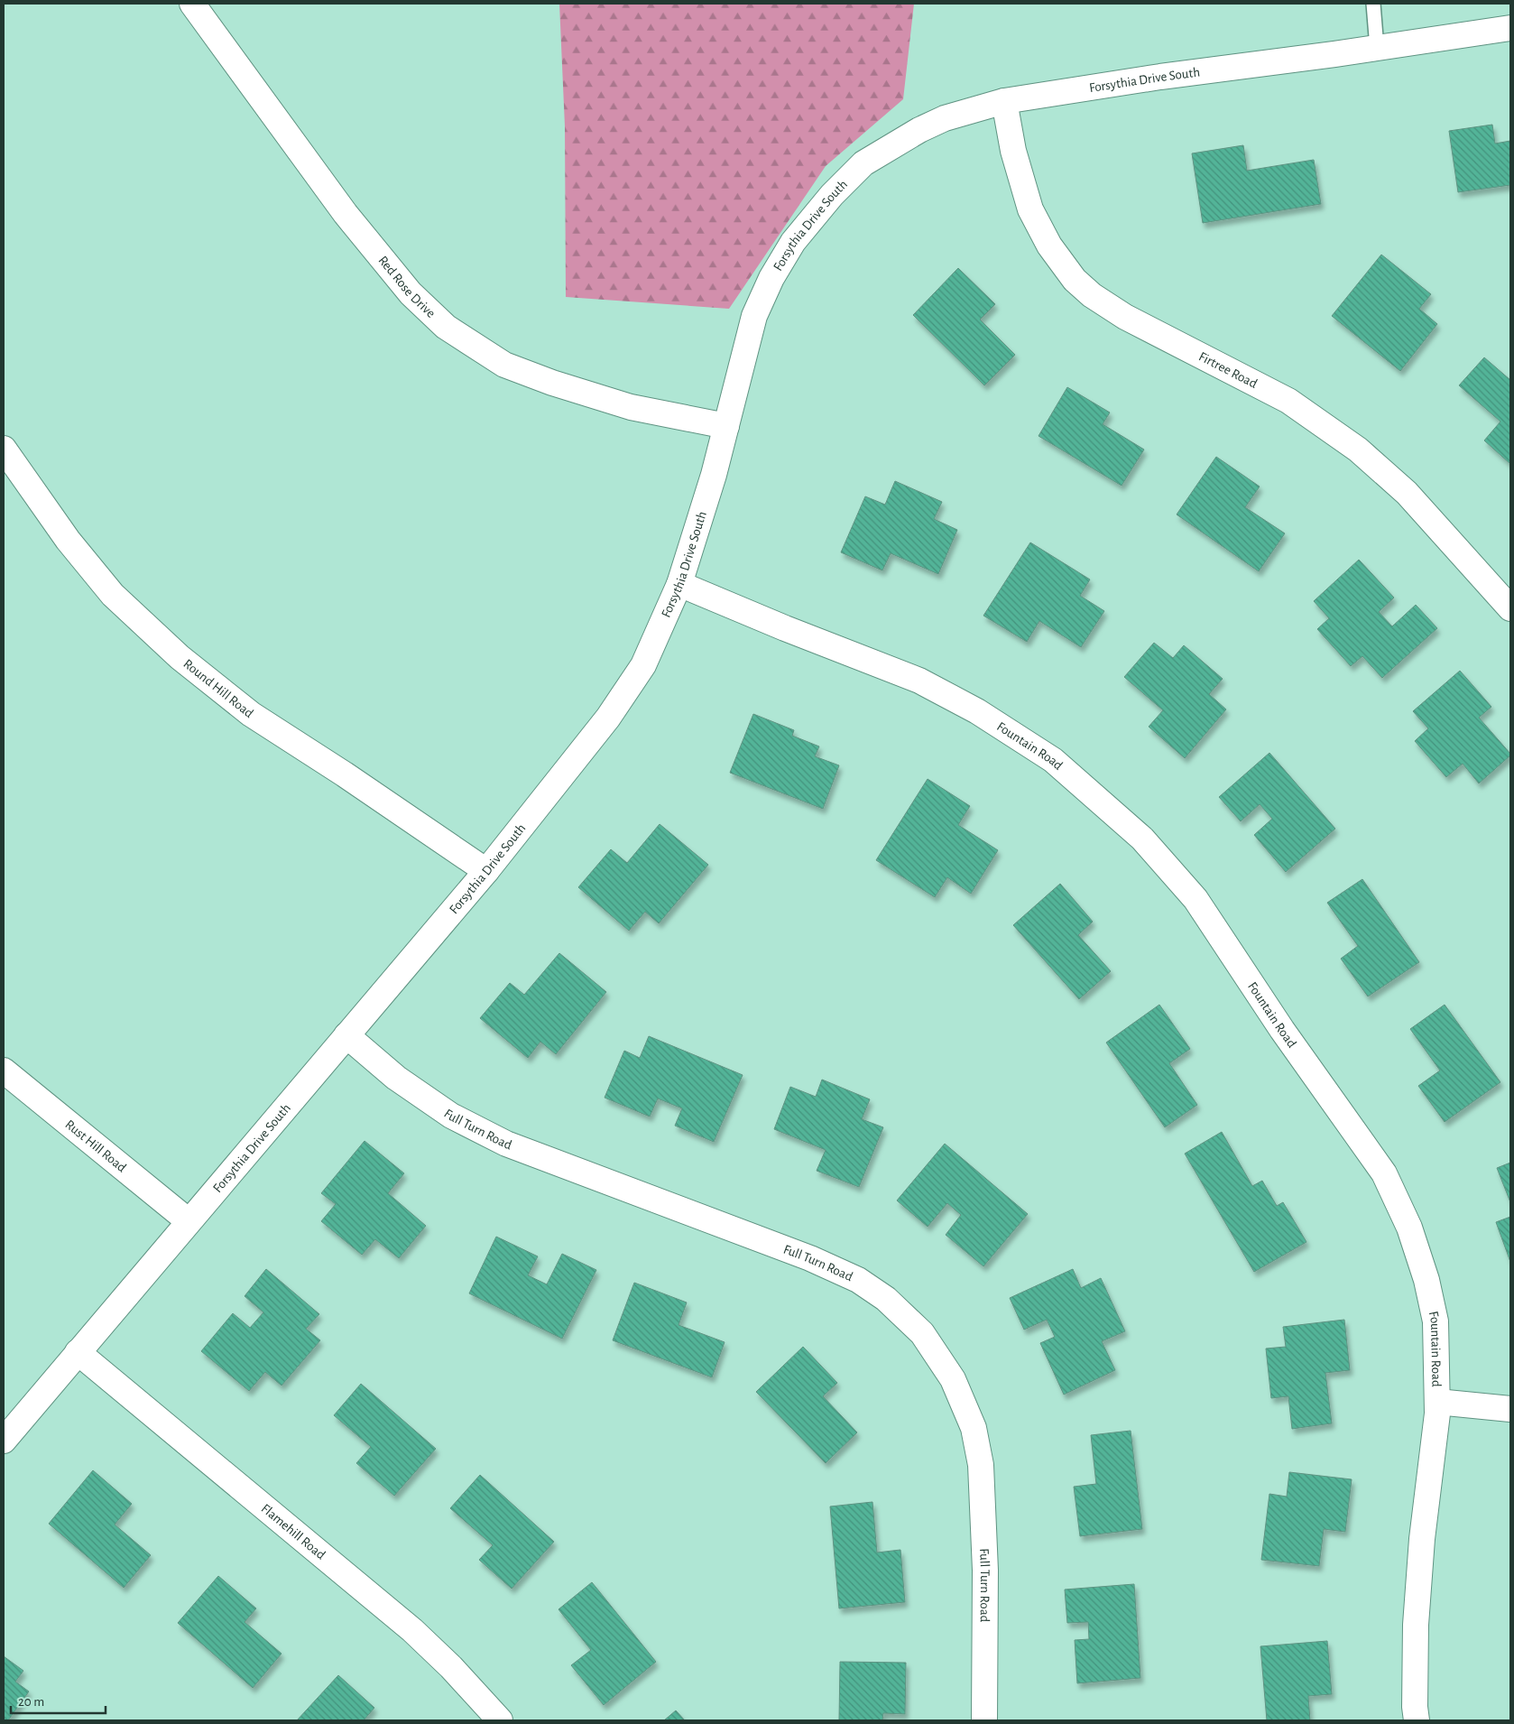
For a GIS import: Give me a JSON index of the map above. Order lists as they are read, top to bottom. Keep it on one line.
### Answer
{"streets":{"street":["Forsythia Drive South","Red Rose Drive","Firtree Road","Round Hill Road","Fountain Road","Full Turn Road","Rust Hill Road","Flamehill Road"]},"crossings":[["Forsythia Drive South","Red Rose Drive"],["Forsythia Drive South","Firtree Road"],["Forsythia Drive South","Round Hill Road"],["Forsythia Drive South","Fountain Road"],["Forsythia Drive South","Full Turn Road"],["Forsythia Drive South","Rust Hill Road"],["Forsythia Drive South","Flamehill Road"]],"scale_bar":"20 m"}
